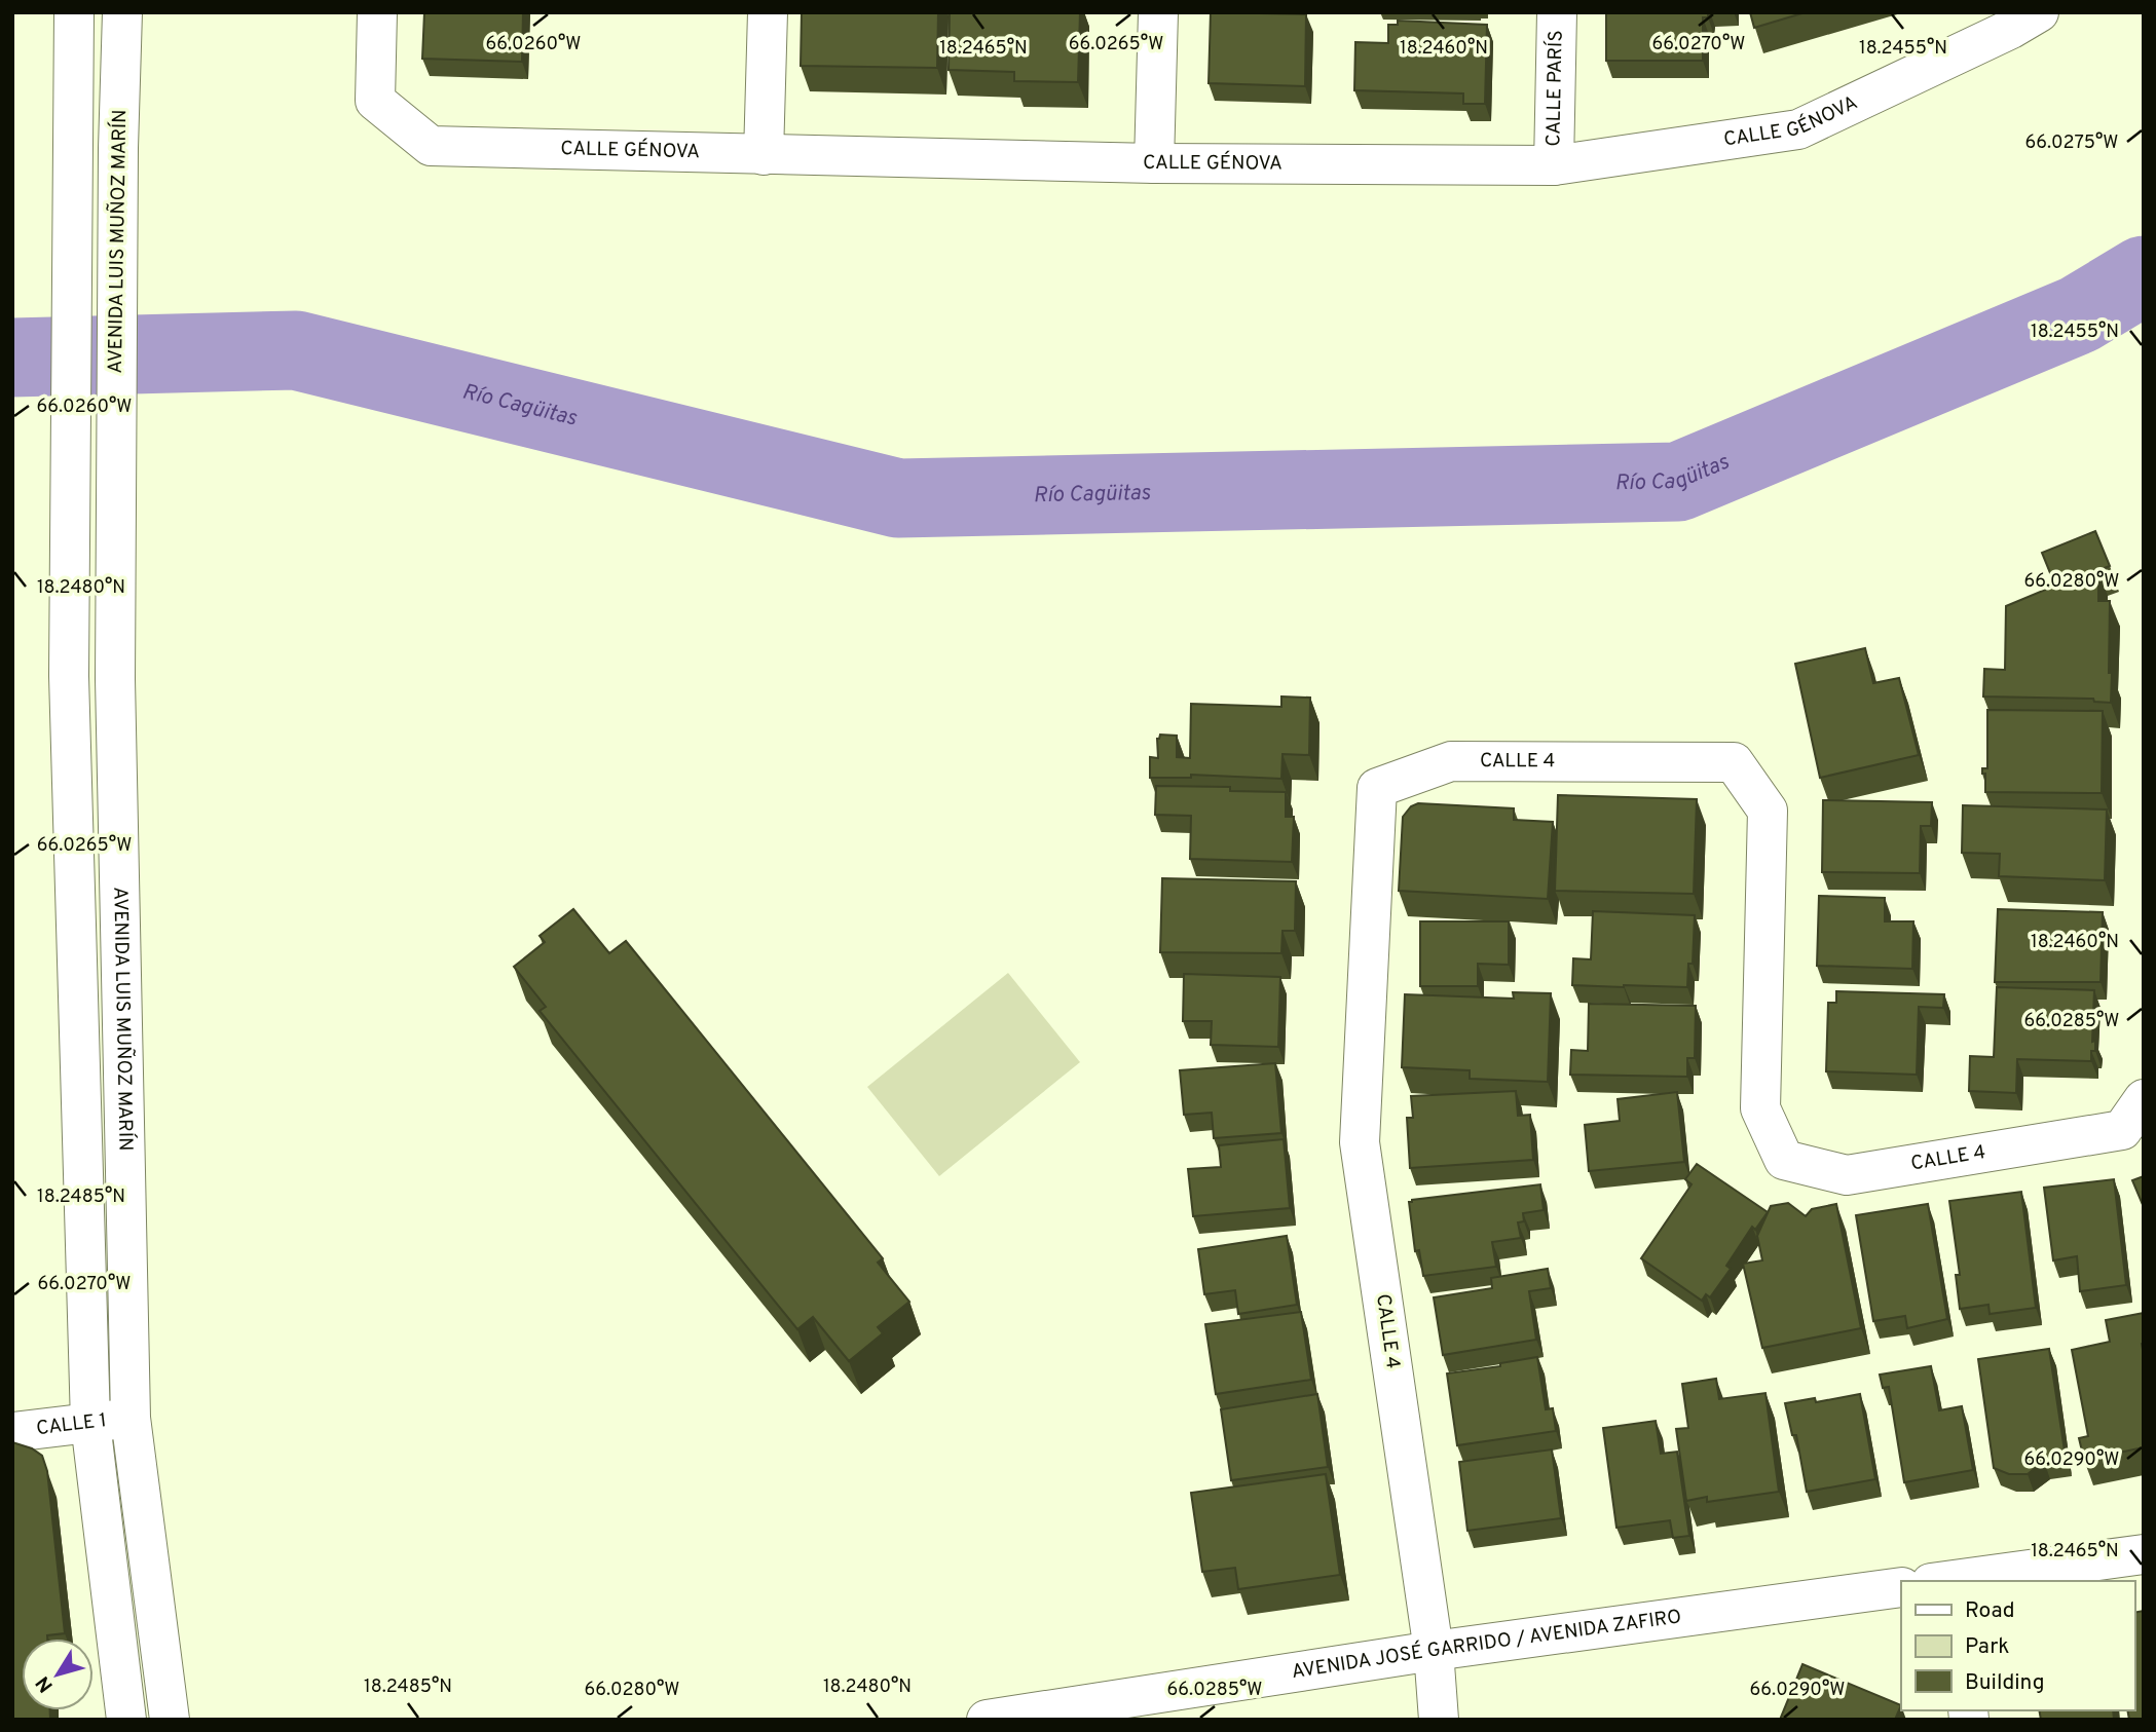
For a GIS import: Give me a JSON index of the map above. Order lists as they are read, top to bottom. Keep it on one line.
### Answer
{"streets":{"street":["CALLE PARÍS","CALLE GÉNOVA","AVENIDA LUIS MUÑOZ MARÍN","CALLE 4","CALLE 1","AVENIDA JOSÉ GARRIDO / AVENIDA ZAFIRO"]},"crossings":[["CALLE PARÍS","CALLE GÉNOVA"],["AVENIDA LUIS MUÑOZ MARÍN","CALLE 1"],["CALLE 4","AVENIDA JOSÉ GARRIDO / AVENIDA ZAFIRO"]],"water":["Río Cagüitas"],"legend":["Road","Park","Building"],"north":"bottom left","coordinates":["66.0260°W","66.0265°W","66.0270°W","18.2465°N","18.2460°N","18.2455°N","66.0275°W","66.0280°W","18.2480°N","66.0285°W","18.2485°N","66.0290°W"]}
